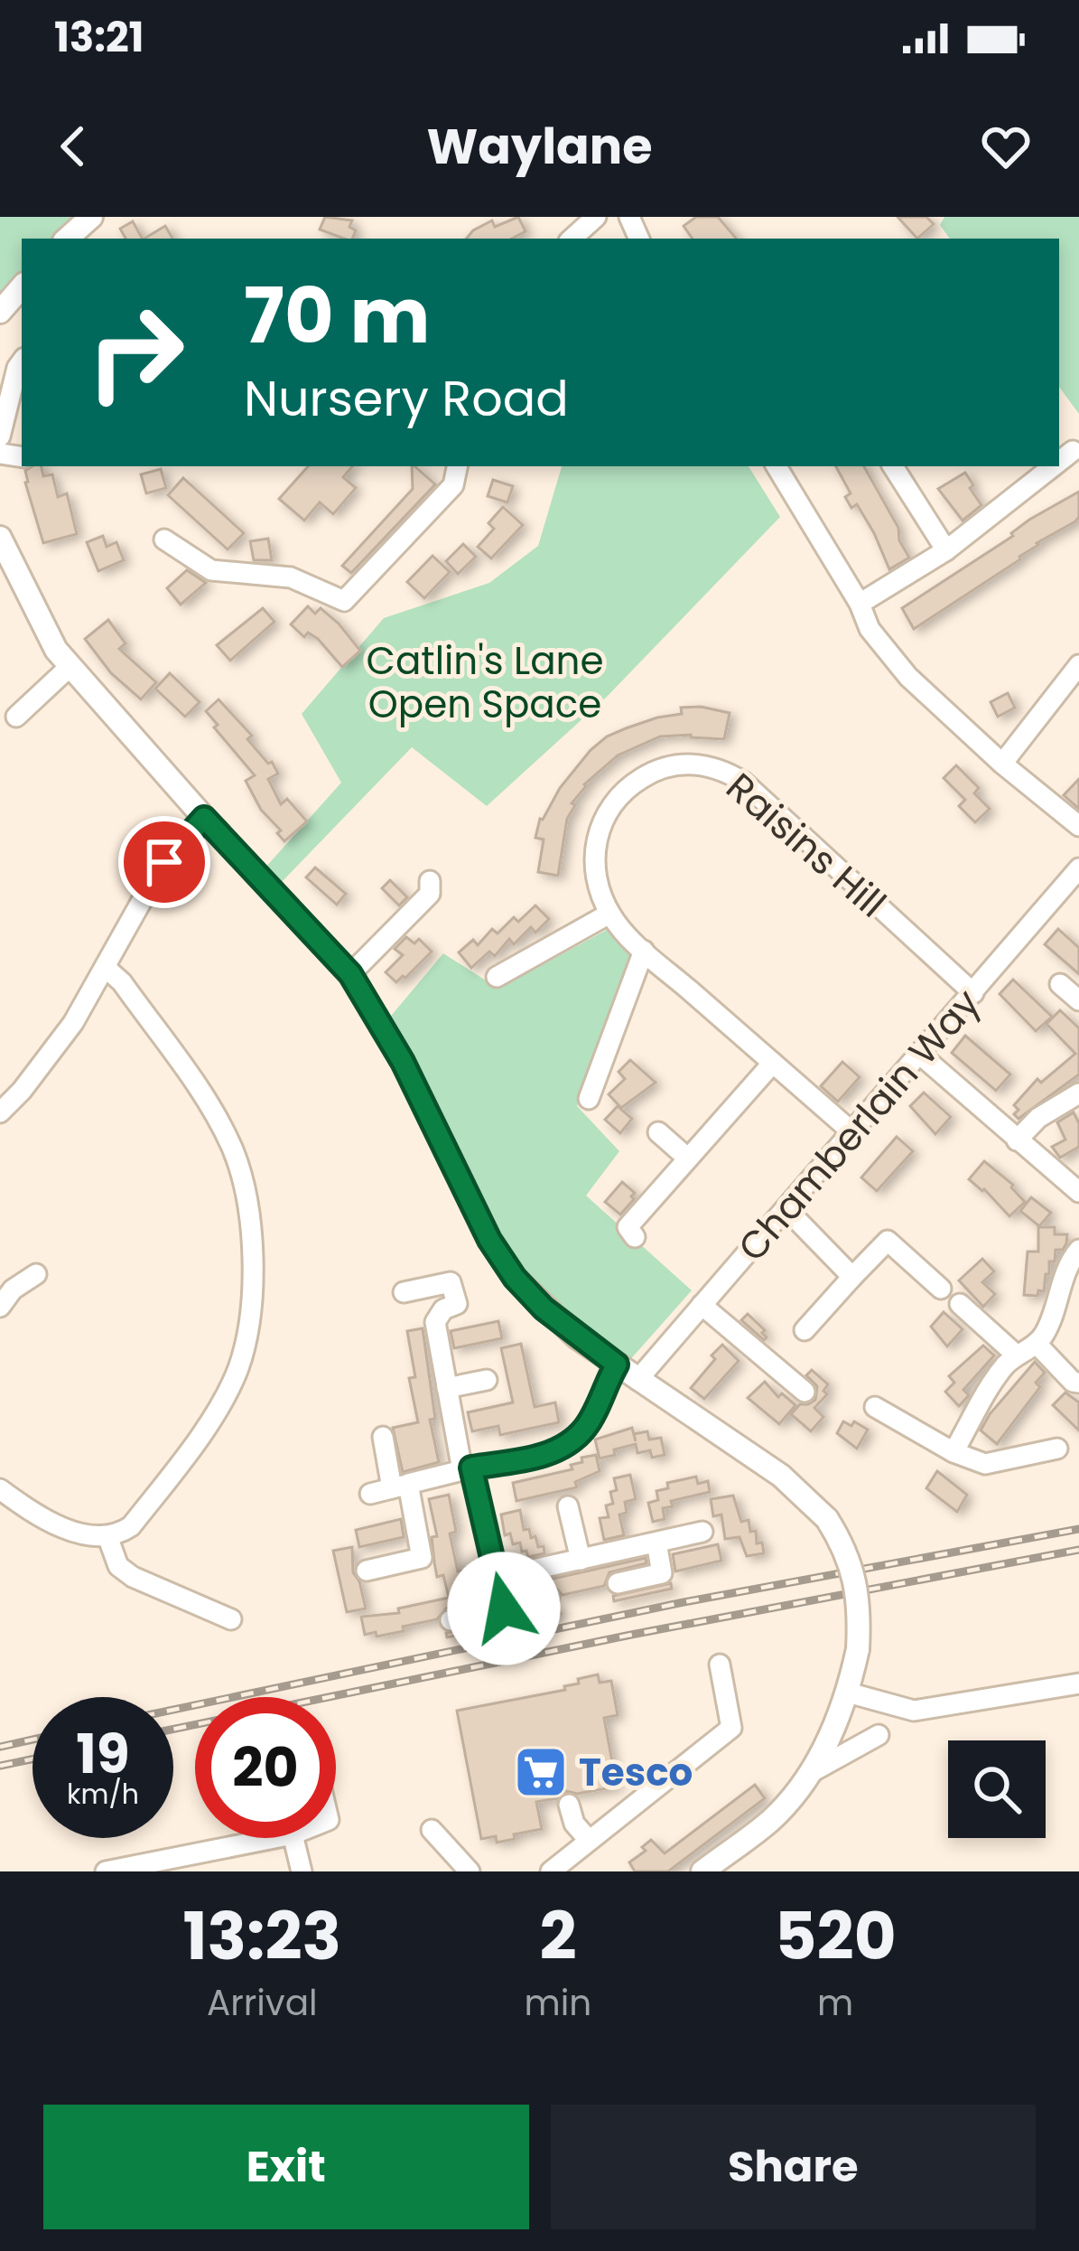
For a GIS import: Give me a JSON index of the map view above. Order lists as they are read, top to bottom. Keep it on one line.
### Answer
{"streets":{"street":["Raisins Hill","Chamberlain Way"]},"crossings":[["Raisins Hill","Chamberlain Way"]],"parks":["Catlin's Lane Open Space"],"places":{"supermarket":["Tesco"]},"page":{"status":"13:21","header":"Waylane","turn":["70 m","Nursery Road"],"speed":"19 km/h","limit":"20","eta":["13:23","Arrival","2","min","520","m"],"buttons":["Exit","Share"]}}
